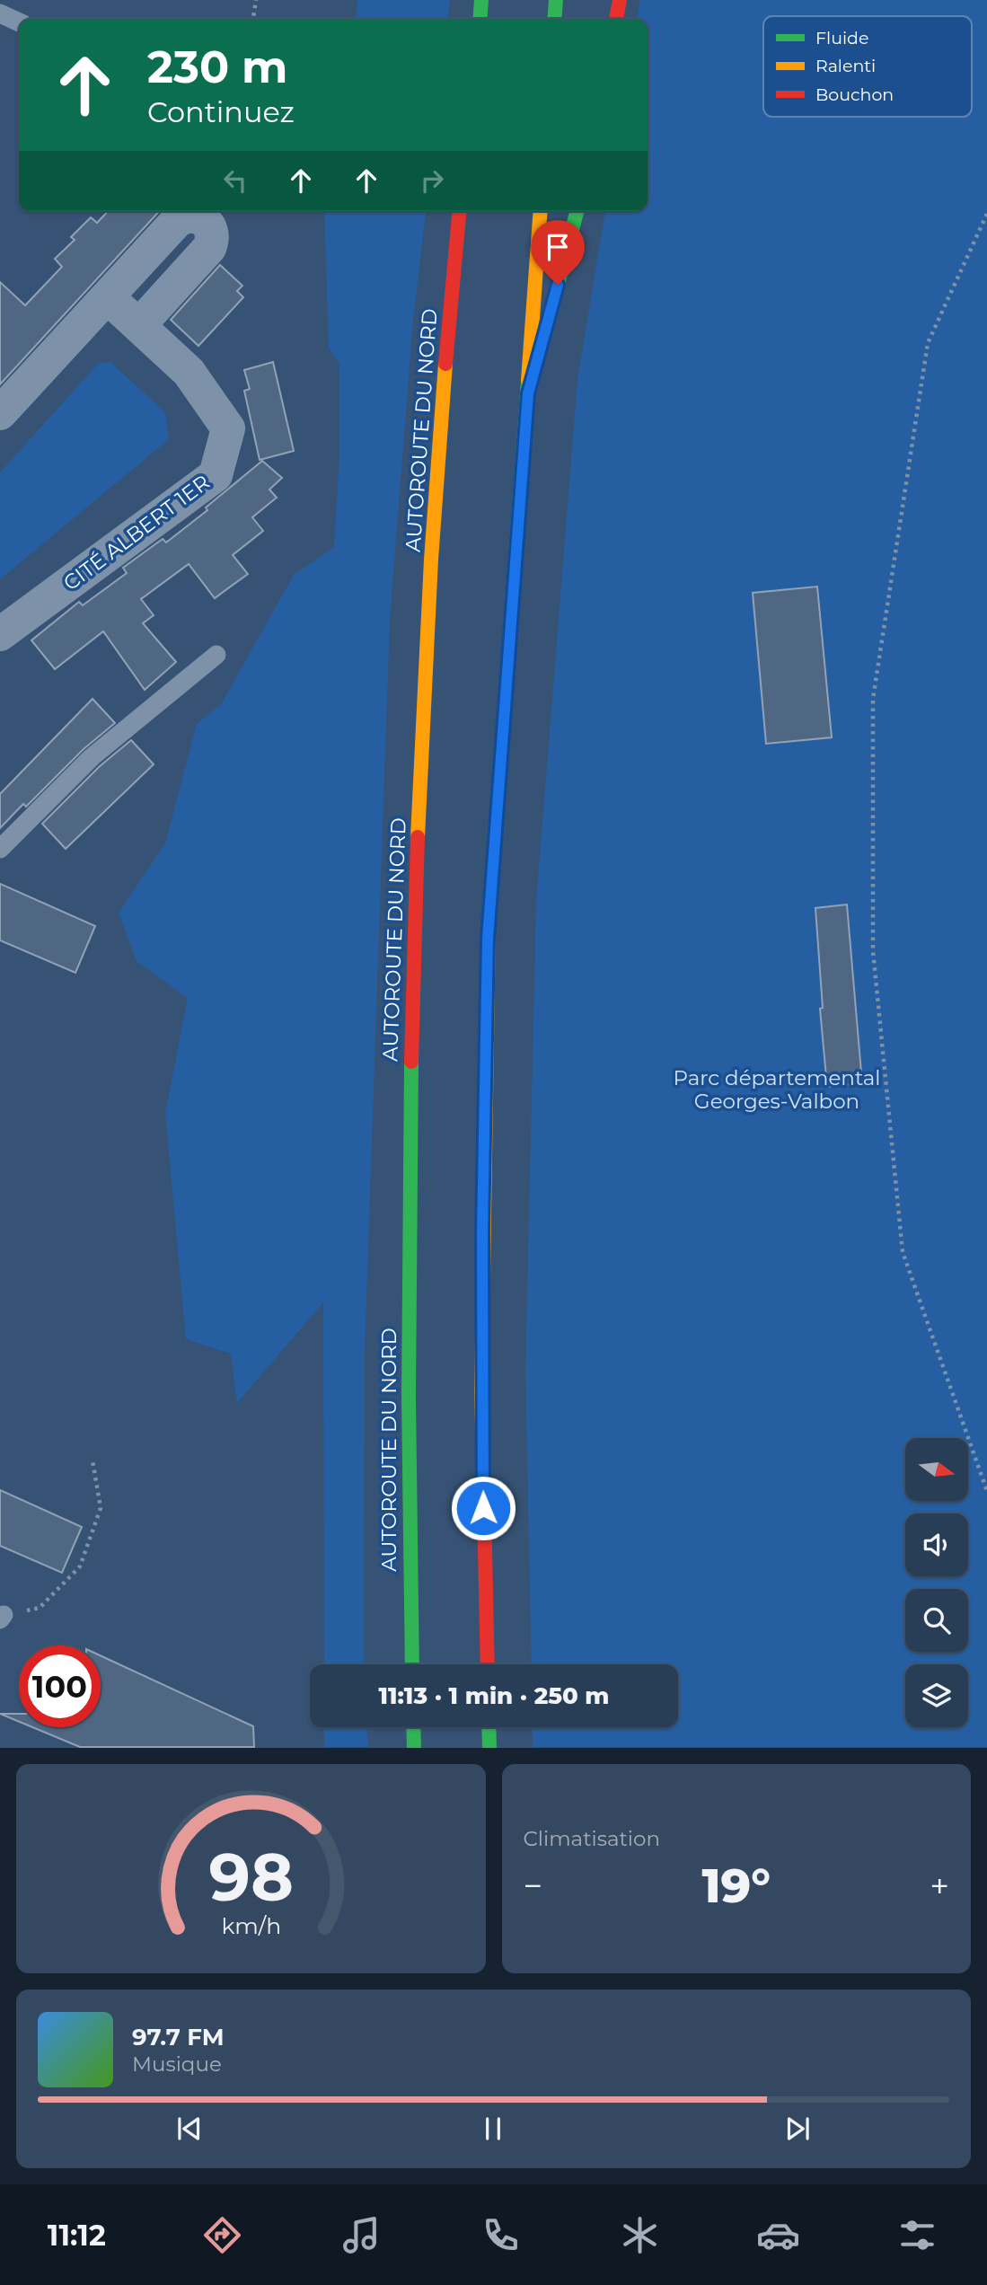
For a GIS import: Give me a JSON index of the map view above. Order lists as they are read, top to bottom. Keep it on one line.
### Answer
{"streets":{"highway":["AUTOROUTE DU NORD"],"street":["CITÉ ALBERT 1ER"]},"parks":["Parc départemental Georges-Valbon"],"legend":["Fluide","Ralenti","Bouchon"],"north":"right","page":{"turn":["230 m","Continuez"],"limit":"100","trip":"11:13 · 1 min · 250 m","tile":"Climatisation","heat":["−","19°","+"],"song":["97.7 FM","Musique"],"tabs":"11:12","gauge":["98","km/h"]}}
